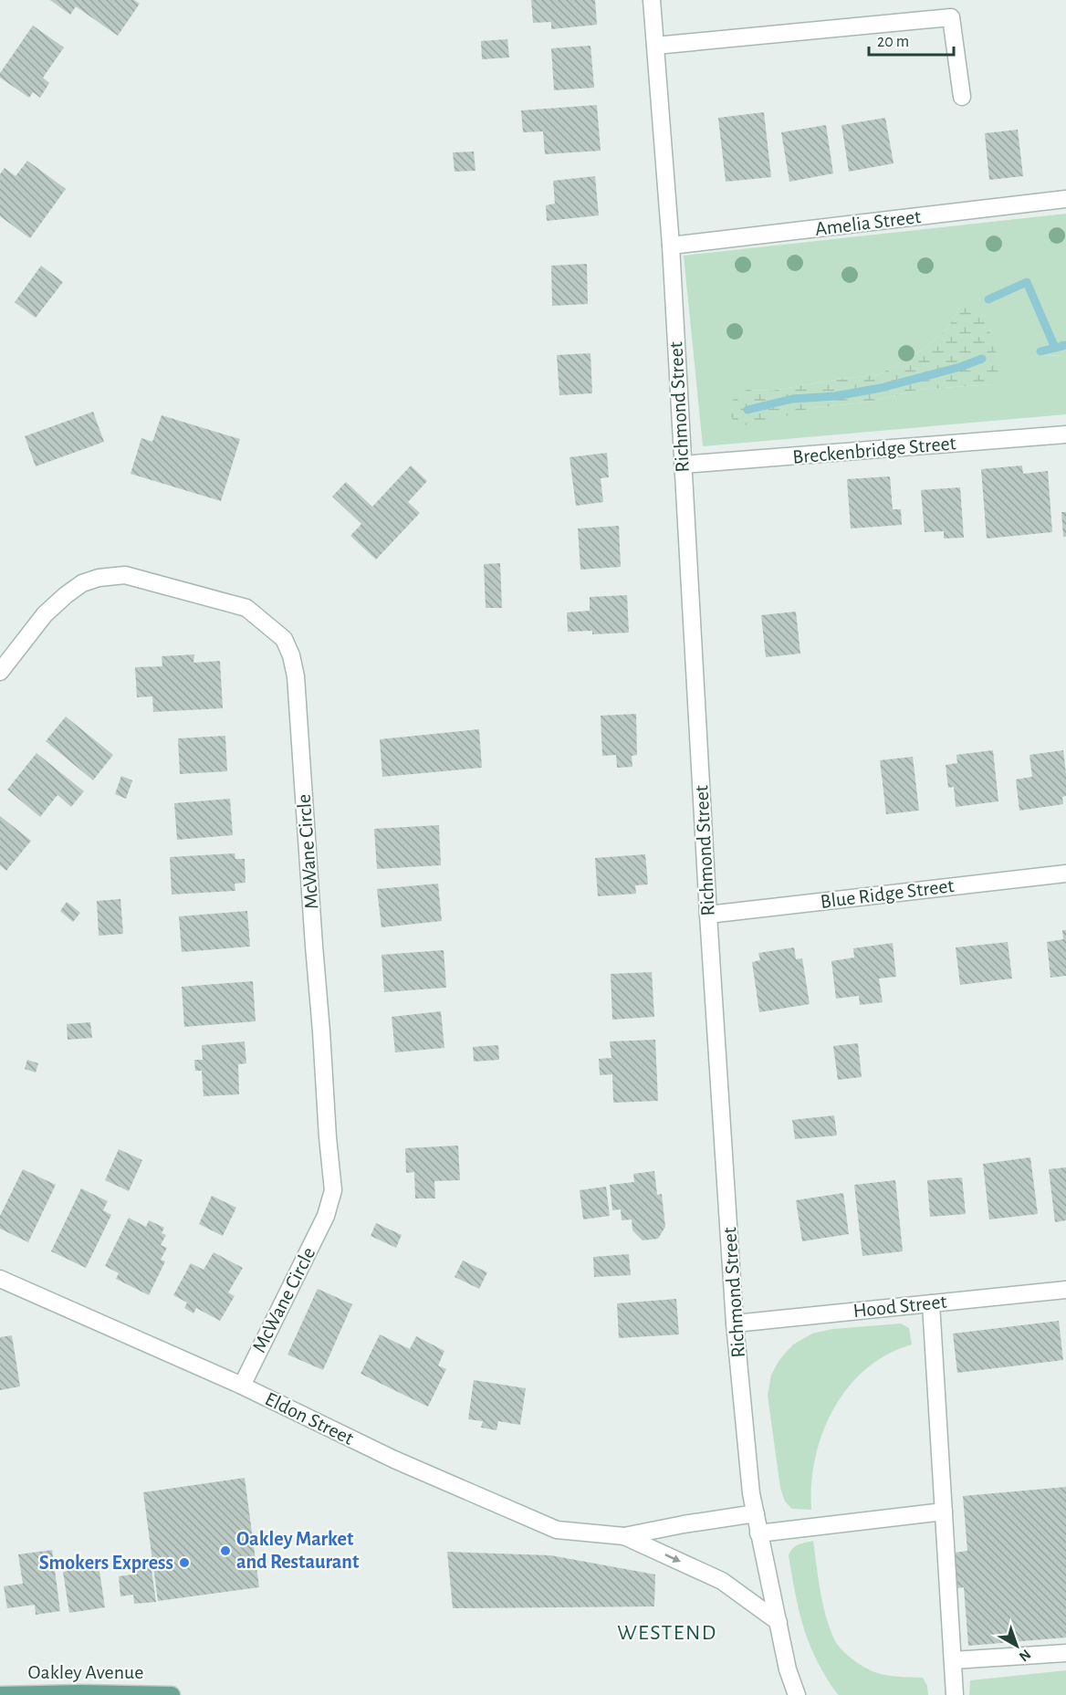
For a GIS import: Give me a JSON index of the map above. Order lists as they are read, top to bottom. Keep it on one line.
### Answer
{"streets":{"main road":["Oakley Avenue"],"street":["Amelia Street","Richmond Street","Breckenbridge Street","McWane Circle","Blue Ridge Street","Hood Street","Eldon Street"]},"crossings":[["Amelia Street","Richmond Street"],["Richmond Street","Breckenbridge Street"],["Richmond Street","Blue Ridge Street"],["Richmond Street","Hood Street"],["Richmond Street","Eldon Street"],["McWane Circle","Eldon Street"]],"districts":["WESTEND"],"places":["Oakley Market and Restaurant","Smokers Express"],"scale_bar":"20 m","north":"bottom right"}
